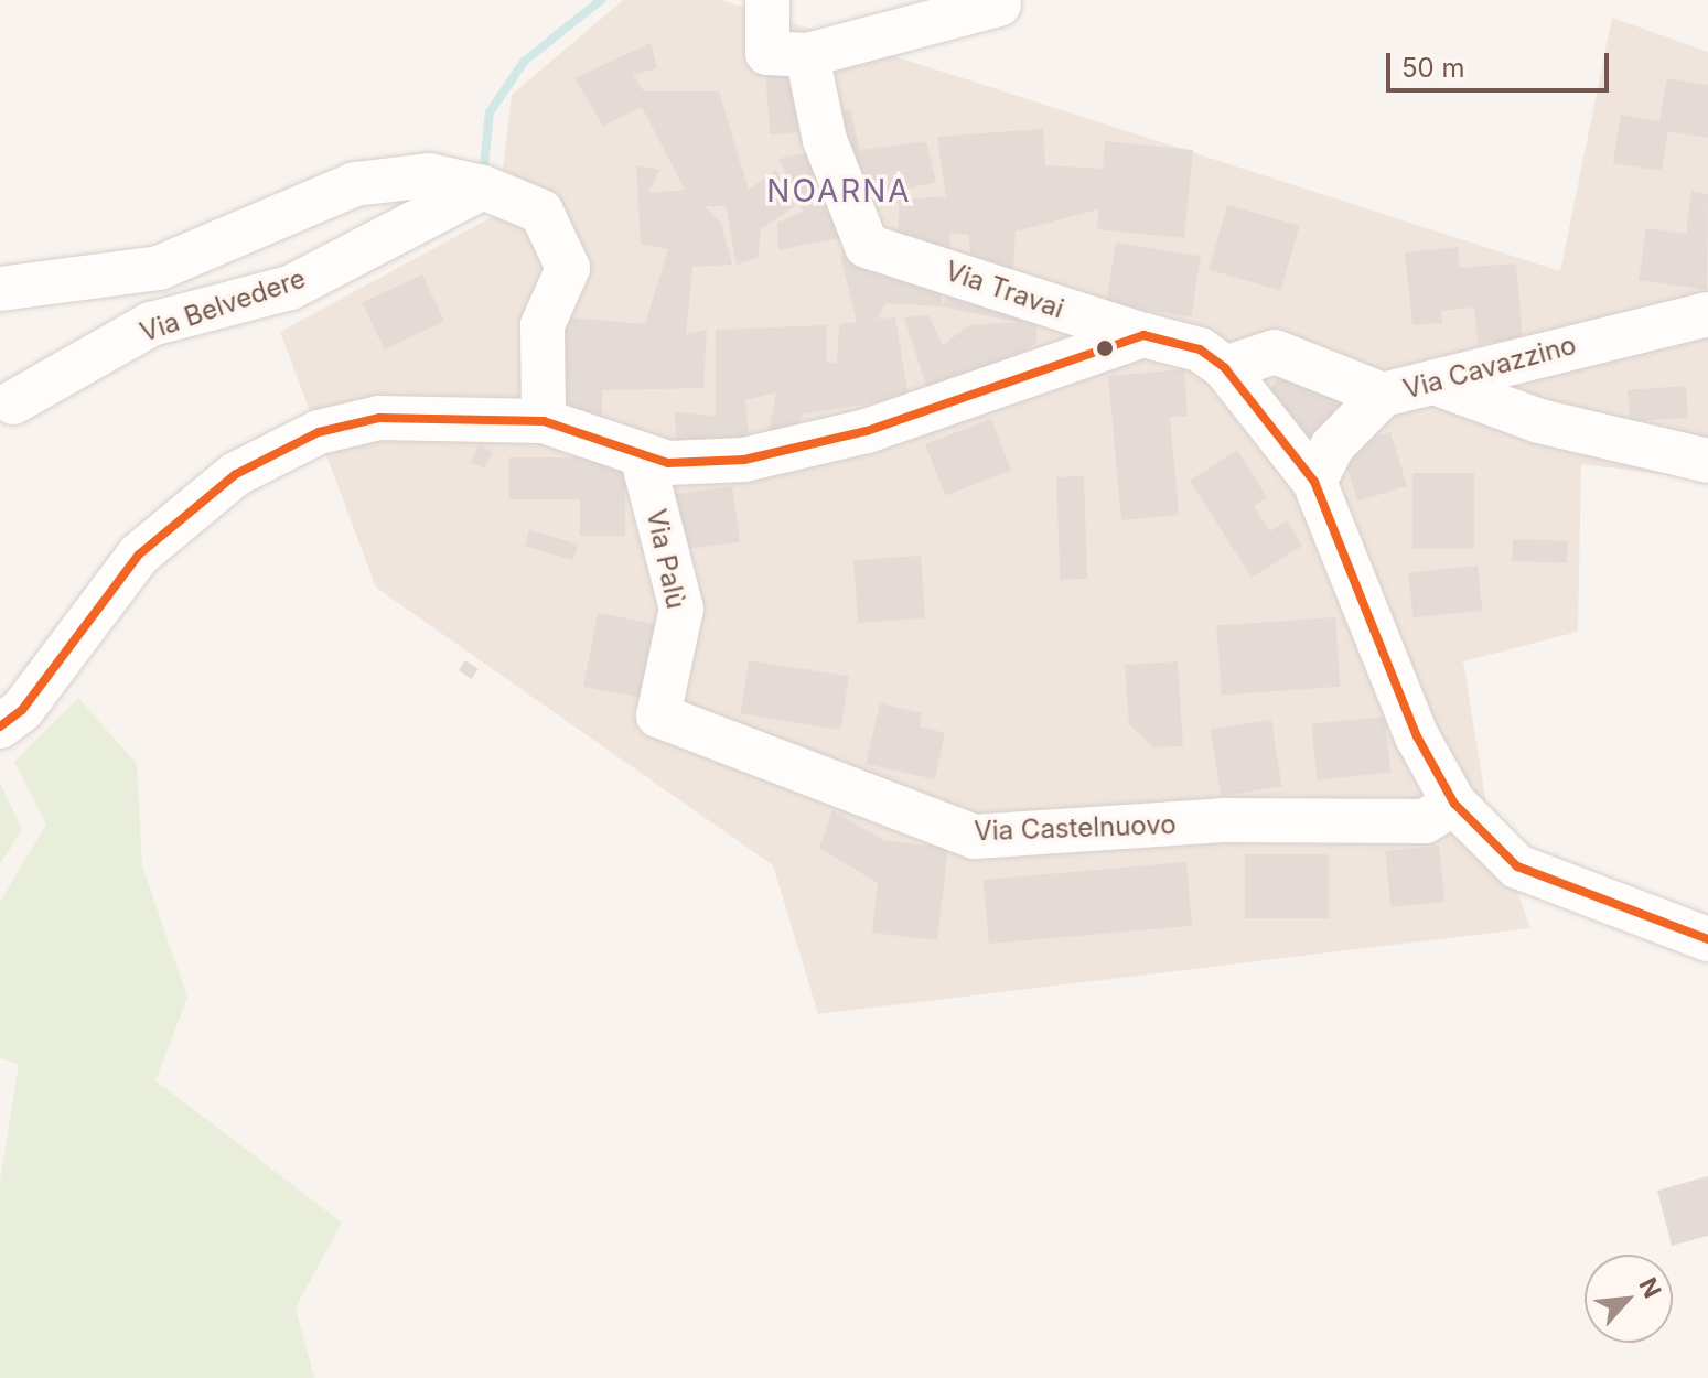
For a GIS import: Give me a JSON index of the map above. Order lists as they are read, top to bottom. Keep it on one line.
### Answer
{"streets":{"street":["Via Travai","Via Belvedere","Via Cavazzino","Via Palù","Via Castelnuovo"]},"crossings":[["Via Travai","Via Cavazzino"],["Via Palù","Via Castelnuovo"]],"districts":["NOARNA"],"scale_bar":"50 m","north":"top right"}
